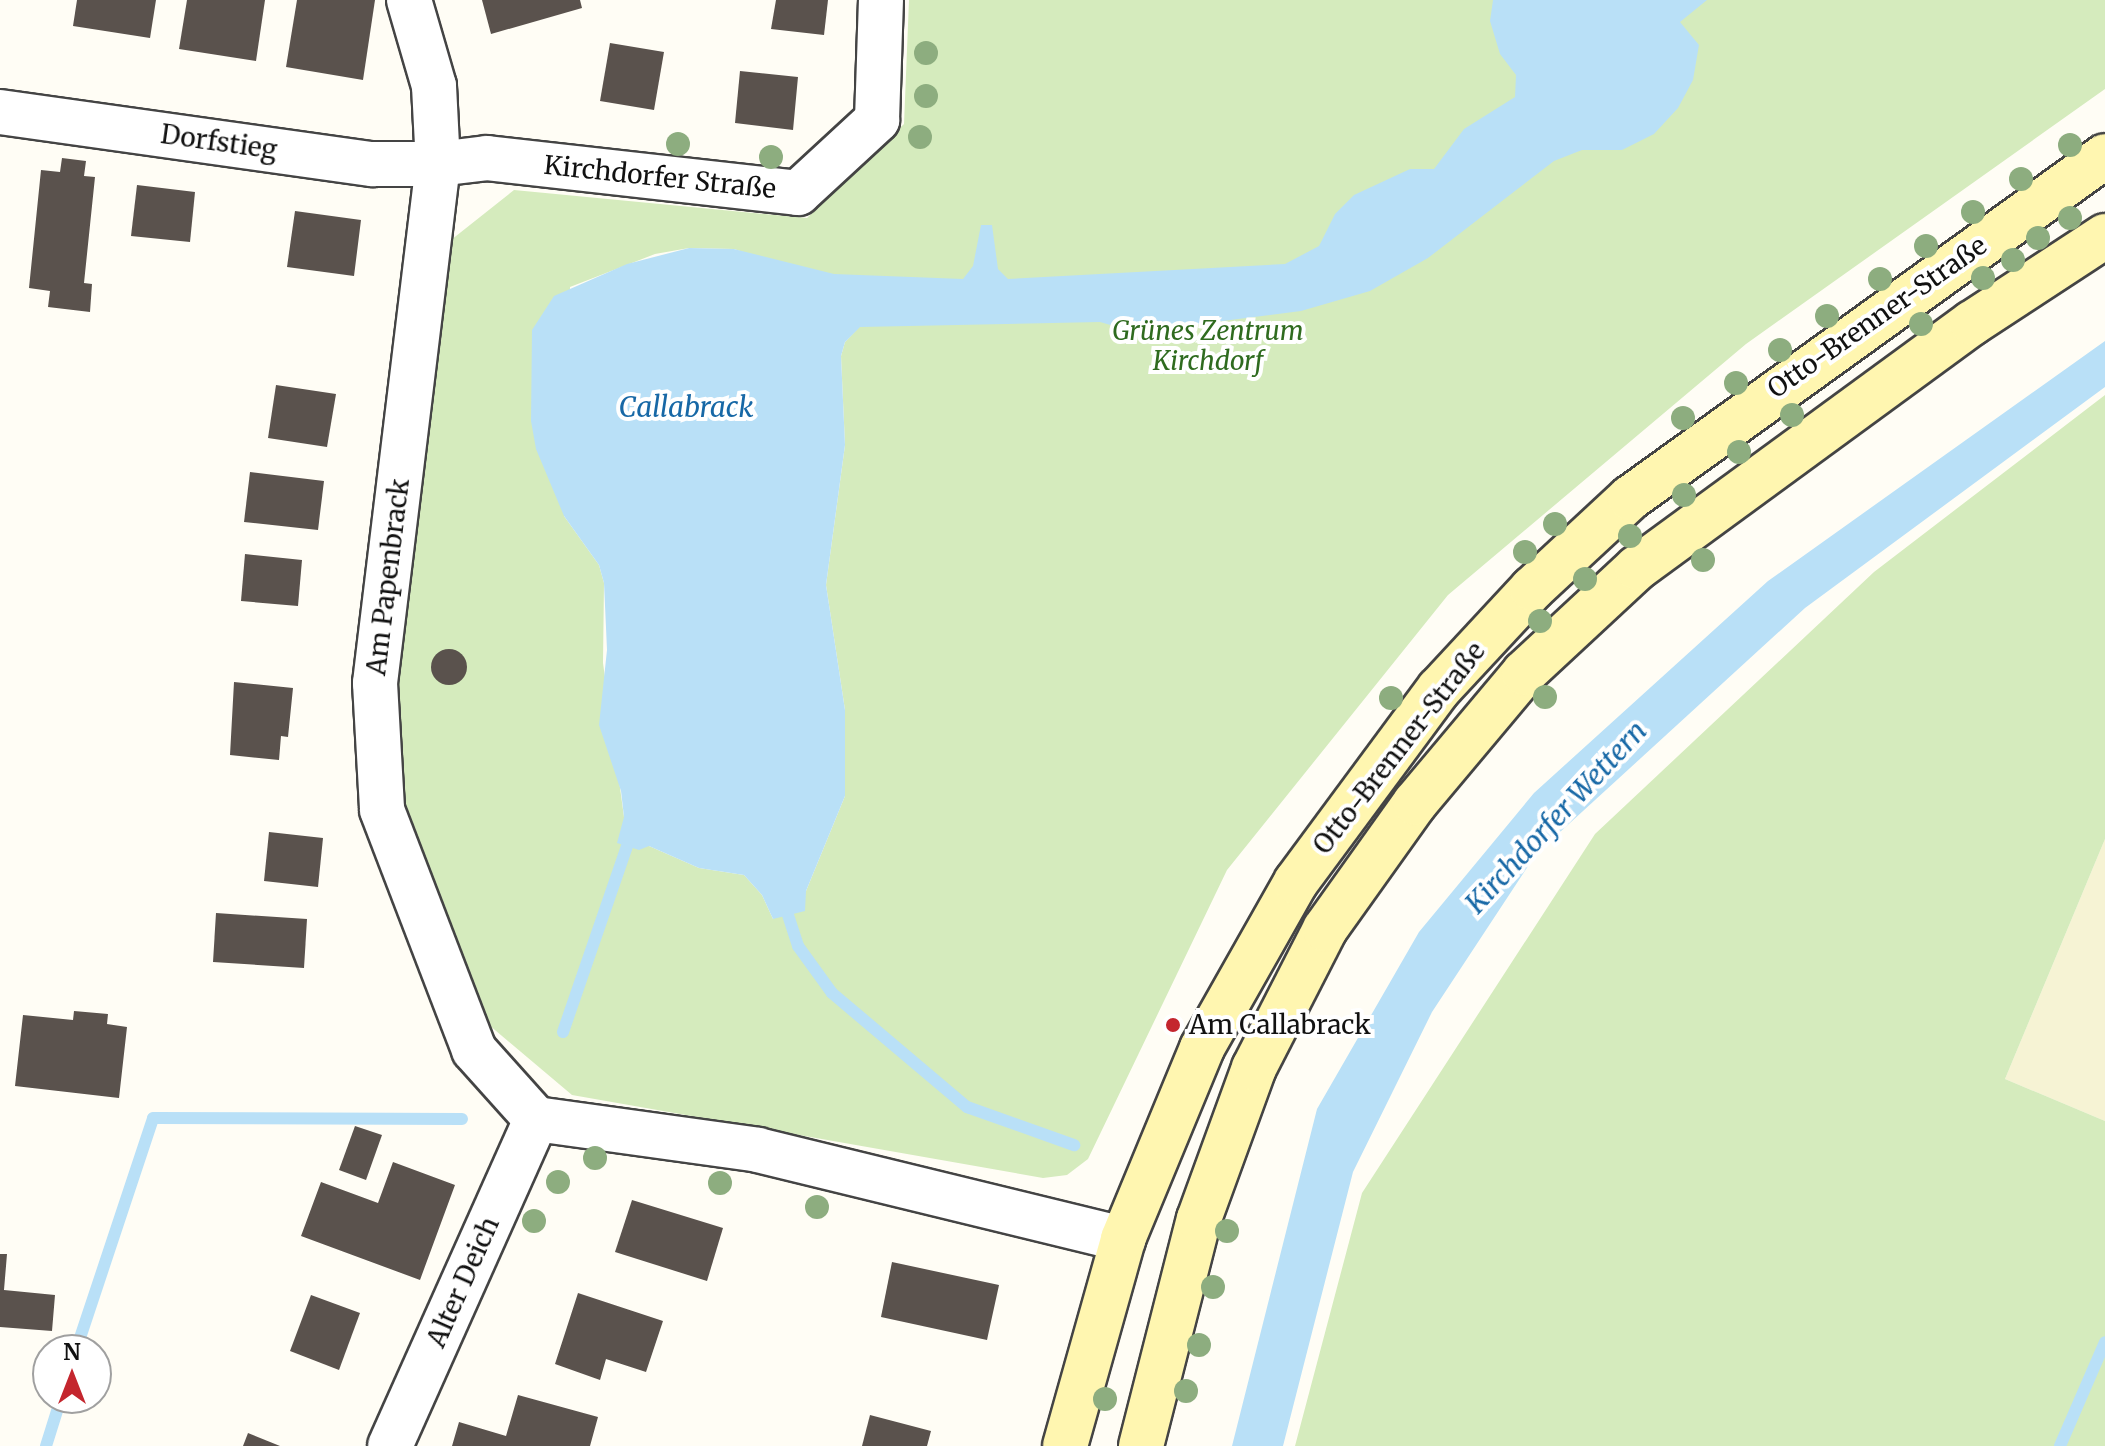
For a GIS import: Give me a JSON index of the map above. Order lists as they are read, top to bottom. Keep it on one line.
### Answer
{"streets":{"main road":["Otto-Brenner-Straße"],"street":["Dorfstieg","Kirchdorfer Straße","Am Papenbrack","Alter Deich"]},"crossings":[["Dorfstieg","Kirchdorfer Straße"],["Dorfstieg","Am Papenbrack"],["Kirchdorfer Straße","Am Papenbrack"],["Am Papenbrack","Alter Deich"]],"water":["Callabrack","Kirchdorfer Wettern"],"parks":["Grünes Zentrum Kirchdorf"],"places":["Am Callabrack"],"north":"top"}
